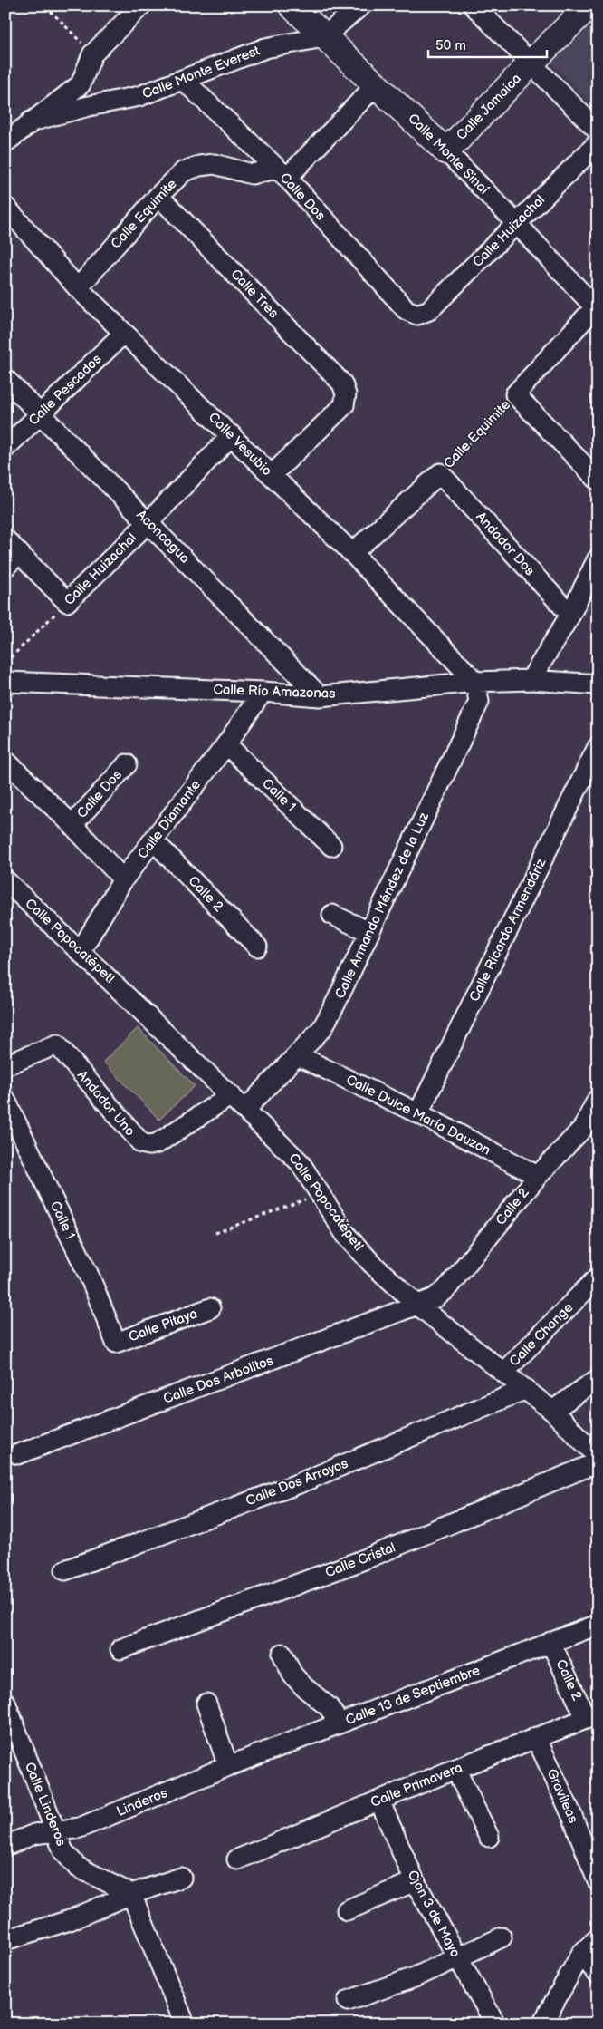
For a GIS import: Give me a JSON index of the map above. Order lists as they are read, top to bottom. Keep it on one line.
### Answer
{"streets":{"main road":["Calle Jamaica","Calle Monte Sinaí"],"street":["Calle Monte Everest","Calle Dos","Calle Equimite","Calle Huizachal","Calle Tres","Calle Pescados","Calle Vesubio","Aconcagua","Andador Dos","Calle Río Amazonas","Calle 1","Calle Diamante","Calle 2","Calle Armando Méndez de la Luz","Calle Ricardo Armendáriz","Calle Popocatépetl","Andador Uno","Calle Dulce María Dauzon","Calle Pitaya","Calle Change","Calle Dos Arbolitos","Calle Dos Arroyos","Calle Cristal","Calle 13 de Septiembre","Calle Primavera","Gravíleas","Linderos","Calle Linderos","Cjon 3 de Mayo"]},"crossings":[["Calle Monte Everest","Calle Monte Sinaí"],["Calle Monte Everest","Calle Dos"],["Calle Jamaica","Calle Monte Sinaí"],["Calle Monte Sinaí","Calle Equimite"],["Calle Monte Sinaí","Calle Huizachal"],["Calle Dos","Calle Equimite"],["Calle Dos","Calle Huizachal"],["Calle Equimite","Calle Tres"],["Calle Equimite","Calle Vesubio"],["Calle Equimite","Andador Dos"],["Calle Huizachal","Calle Vesubio"],["Calle Huizachal","Aconcagua"],["Calle Tres","Calle Vesubio"],["Calle Pescados","Calle Vesubio"],["Calle Pescados","Aconcagua"],["Calle Vesubio","Calle Río Amazonas"],["Calle Vesubio","Calle Armando Méndez de la Luz"],["Aconcagua","Calle Río Amazonas"],["Calle Río Amazonas","Calle Diamante"],["Calle Río Amazonas","Calle Armando Méndez de la Luz"],["Calle 1","Calle Diamante"],["Calle 1","Calle Pitaya"],["Calle Diamante","Calle 2"],["Calle Diamante","Calle Popocatépetl"],["Calle 2","Calle Popocatépetl"],["Calle 2","Calle Dulce María Dauzon"],["Calle 2","Calle Dos Arbolitos"],["Calle 2","Calle 13 de Septiembre"],["Calle 2","Calle Primavera"],["Calle Armando Méndez de la Luz","Calle Popocatépetl"],["Calle Armando Méndez de la Luz","Calle Dulce María Dauzon"],["Calle Ricardo Armendáriz","Calle Dulce María Dauzon"],["Calle Popocatépetl","Andador Uno"],["Calle Popocatépetl","Calle Change"],["Calle Popocatépetl","Calle Dos Arbolitos"],["Calle Popocatépetl","Calle Dos Arroyos"],["Calle 13 de Septiembre","Linderos"],["Calle Primavera","Gravíleas"],["Calle Primavera","Cjon 3 de Mayo"],["Linderos","Calle Linderos"]],"scale_bar":"50 m"}
